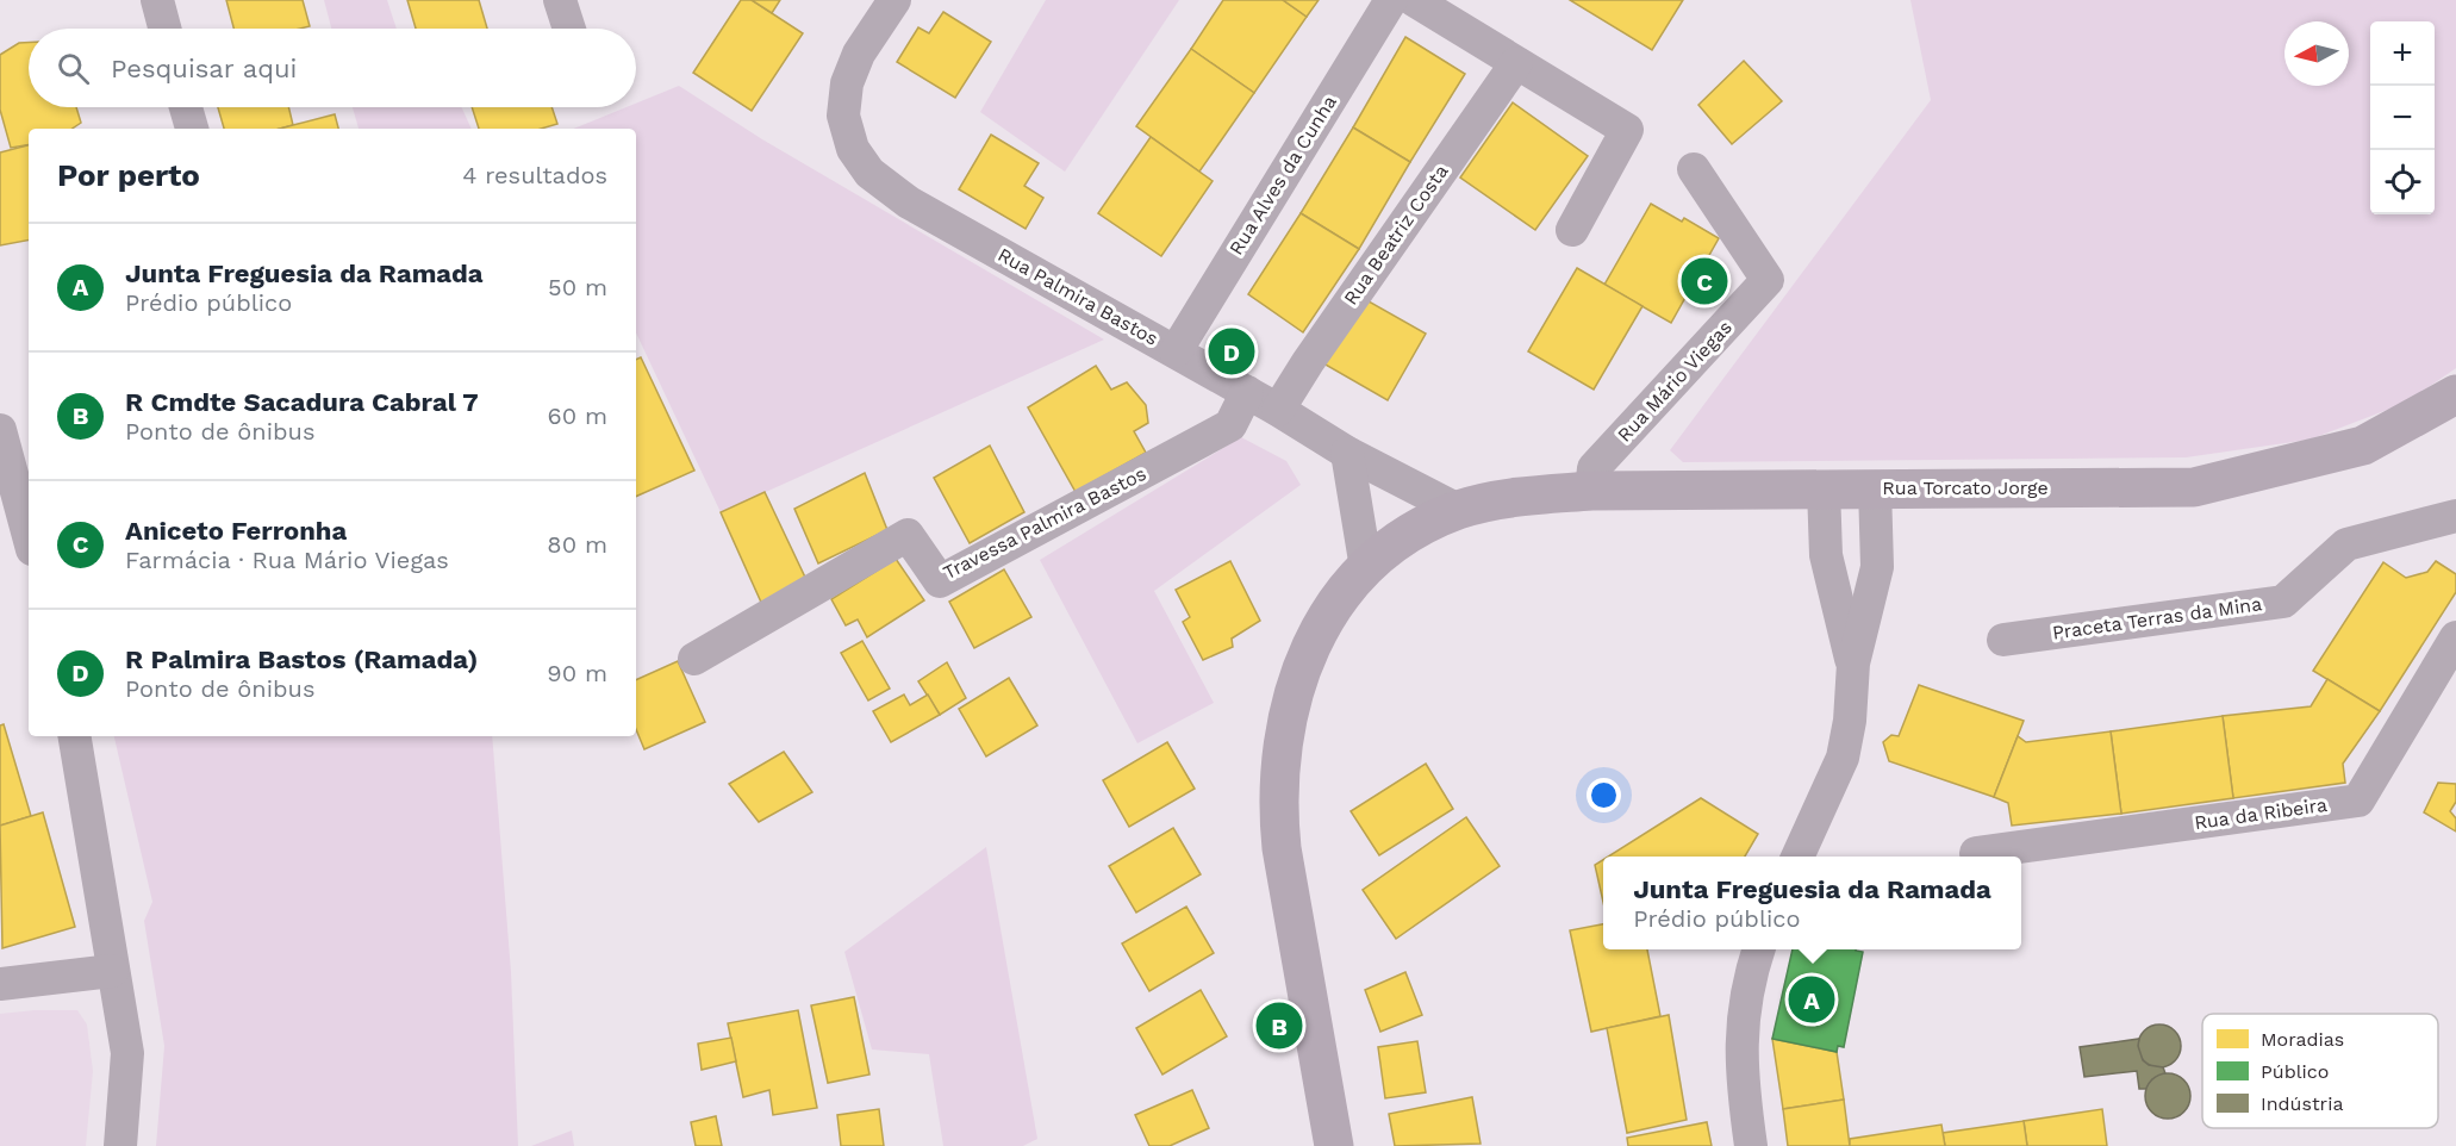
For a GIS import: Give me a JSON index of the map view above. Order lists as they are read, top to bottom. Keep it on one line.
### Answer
{"streets":{"main road":["Rua Torcato Jorge"],"street":["Rua Alves da Cunha","Rua Beatriz Costa","Rua Palmira Bastos","Rua Mário Viegas","Travessa Palmira Bastos","Praceta Terras da Mina","Rua da Ribeira"]},"crossings":[["Rua Alves da Cunha","Rua Palmira Bastos"],["Rua Beatriz Costa","Rua Palmira Bastos"],["Rua Palmira Bastos","Rua Torcato Jorge"],["Rua Palmira Bastos","Travessa Palmira Bastos"],["Rua Mário Viegas","Rua Torcato Jorge"]],"legend":["Moradias","Público","Indústria"],"north":"left","page":{"map_buttons":["+","−"],"search":"Pesquisar aqui","heading":["Por perto","4 resultados"],"list":[{"mark":"A","name":"Junta Freguesia da Ramada","note":"Prédio público","value":"50 m"},{"mark":"B","name":"R Cmdte Sacadura Cabral 7","note":"Ponto de ônibus","value":"60 m"},{"mark":"C","name":"Aniceto Ferronha","note":"Farmácia · Rua Mário Viegas","value":"80 m"},{"mark":"D","name":"R Palmira Bastos (Ramada)","note":"Ponto de ônibus","value":"90 m"}],"pins":["C","D","A","B"],"popup":["Junta Freguesia da Ramada","Prédio público"]}}
